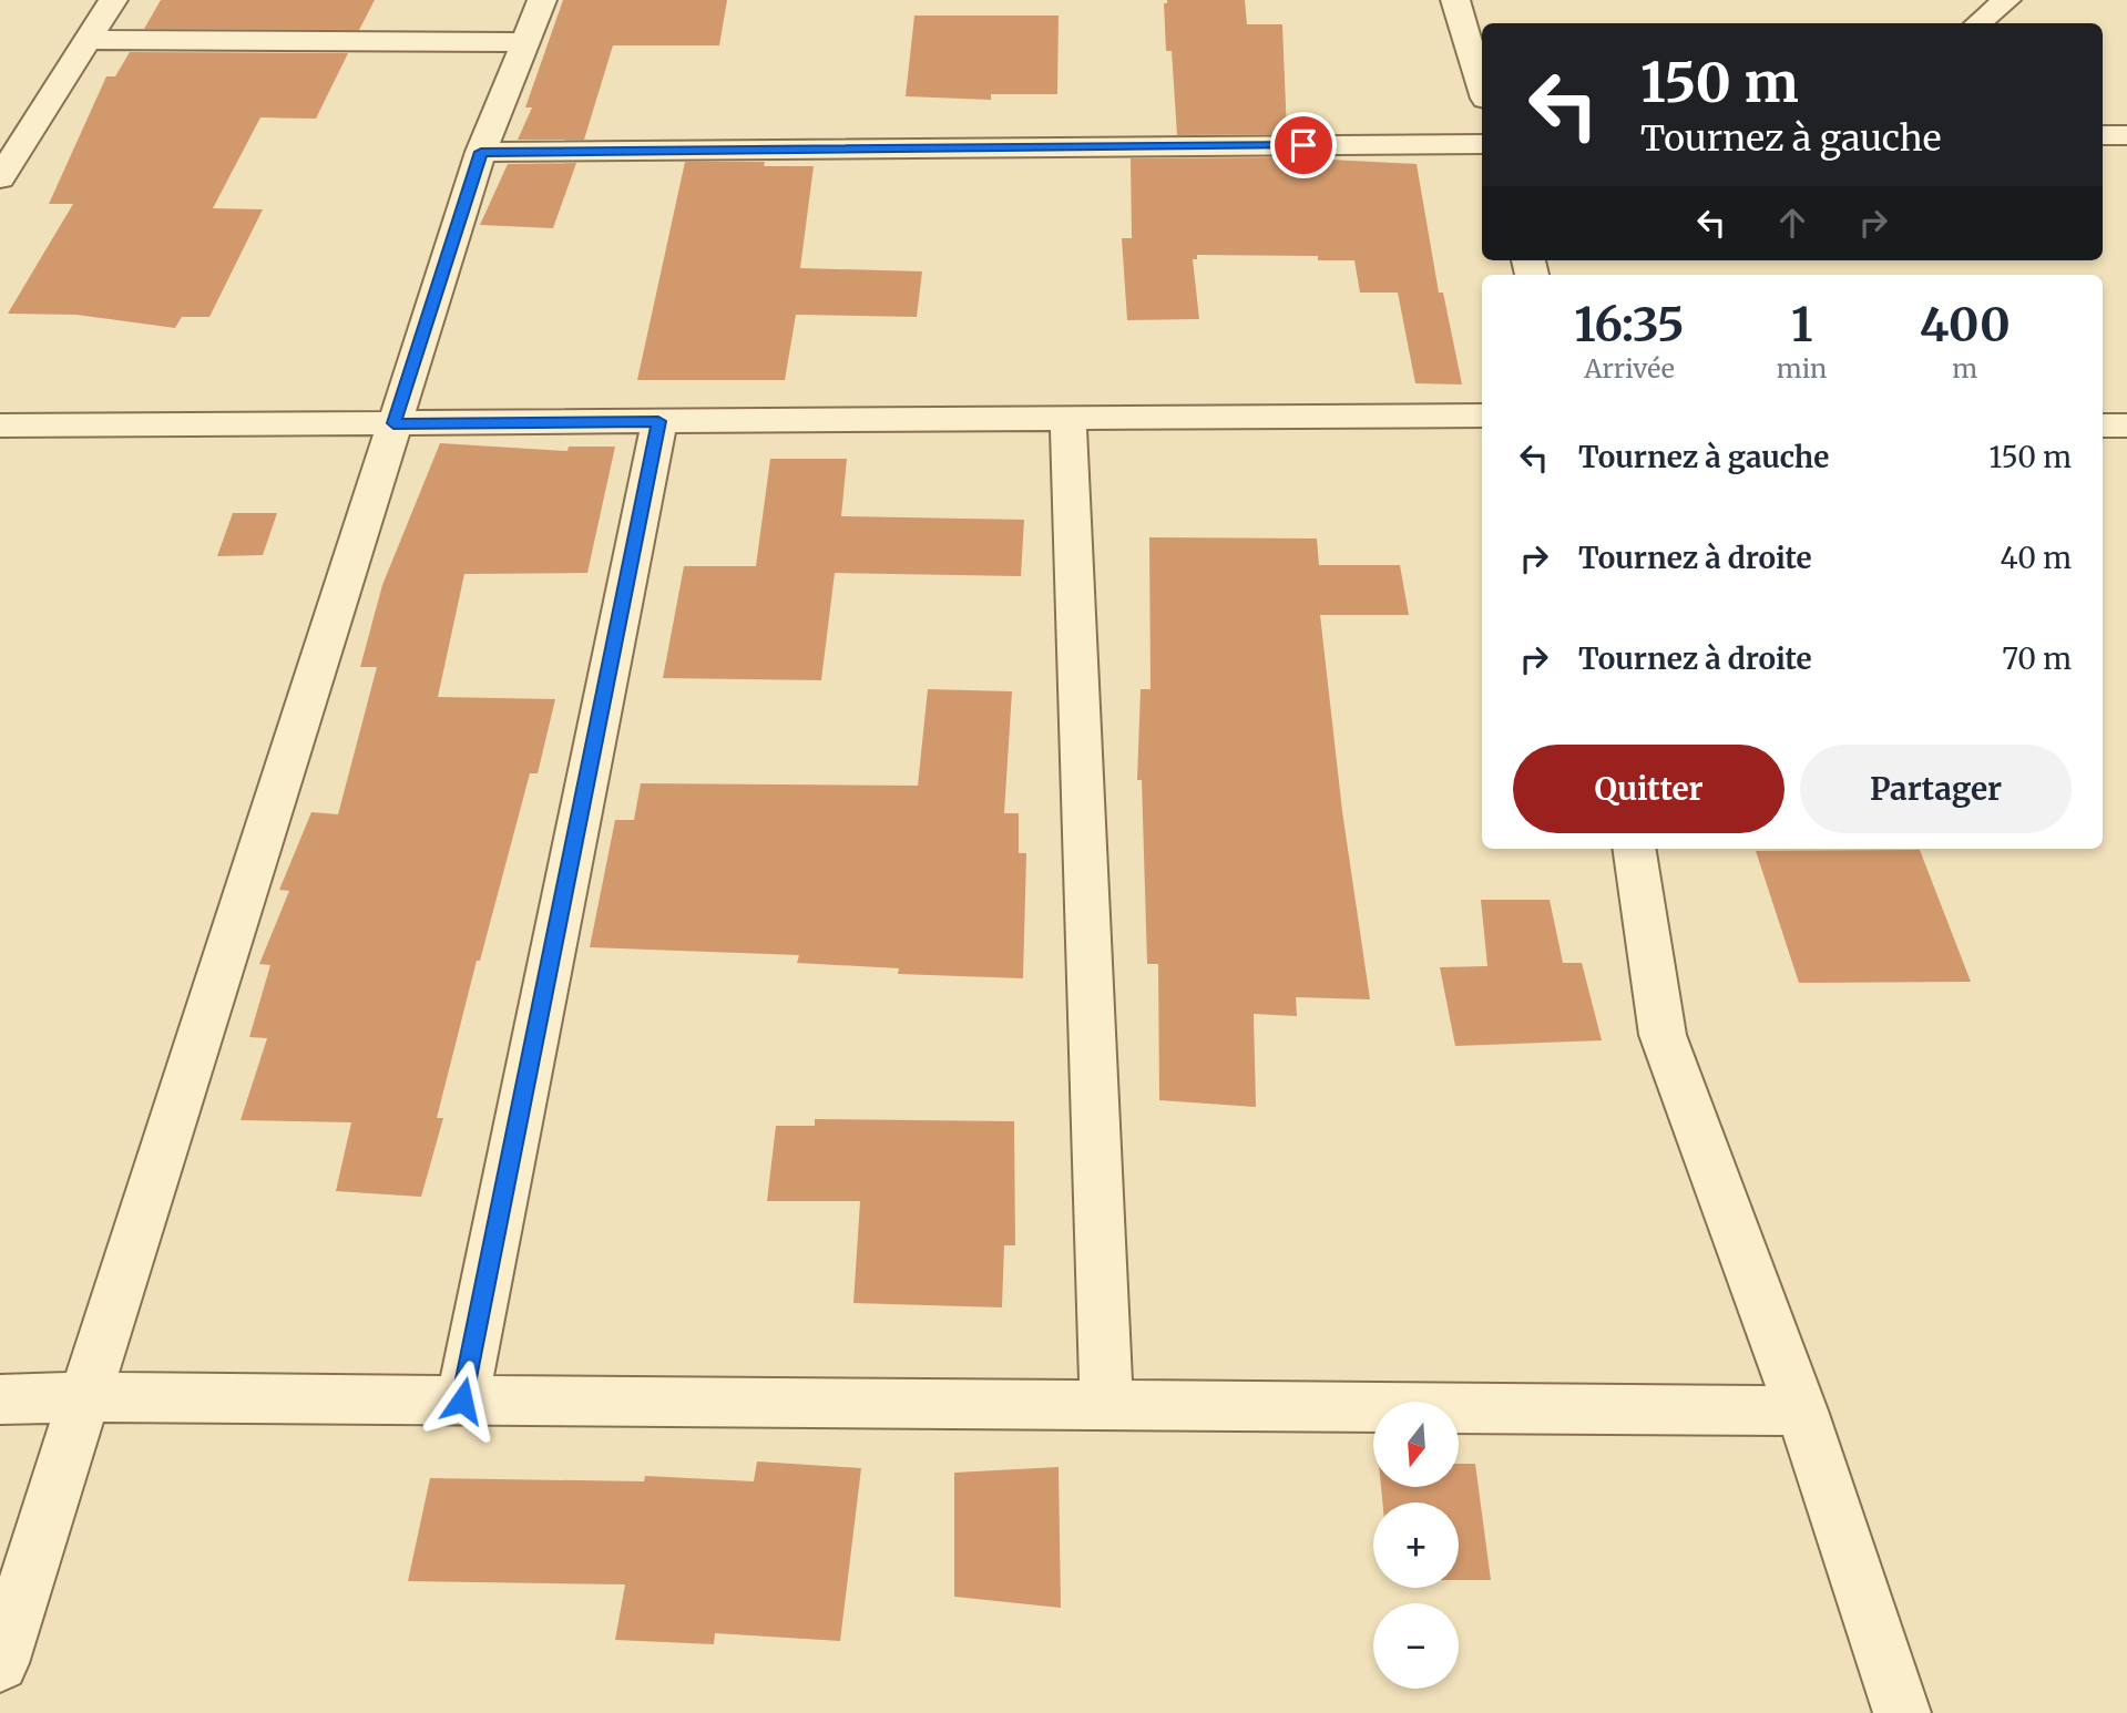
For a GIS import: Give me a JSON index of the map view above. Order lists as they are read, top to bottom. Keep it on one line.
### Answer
{"north":"bottom","page":{"turn":["150 m","Tournez à gauche"],"eta":["16:35","Arrivée","1","min","400","m"],"list":[{"name":"Tournez à gauche","value":"150 m"},{"name":"Tournez à droite","value":"40 m"},{"name":"Tournez à droite","value":"70 m"}],"buttons":["Quitter","Partager"],"map_buttons":["+","−"]}}
